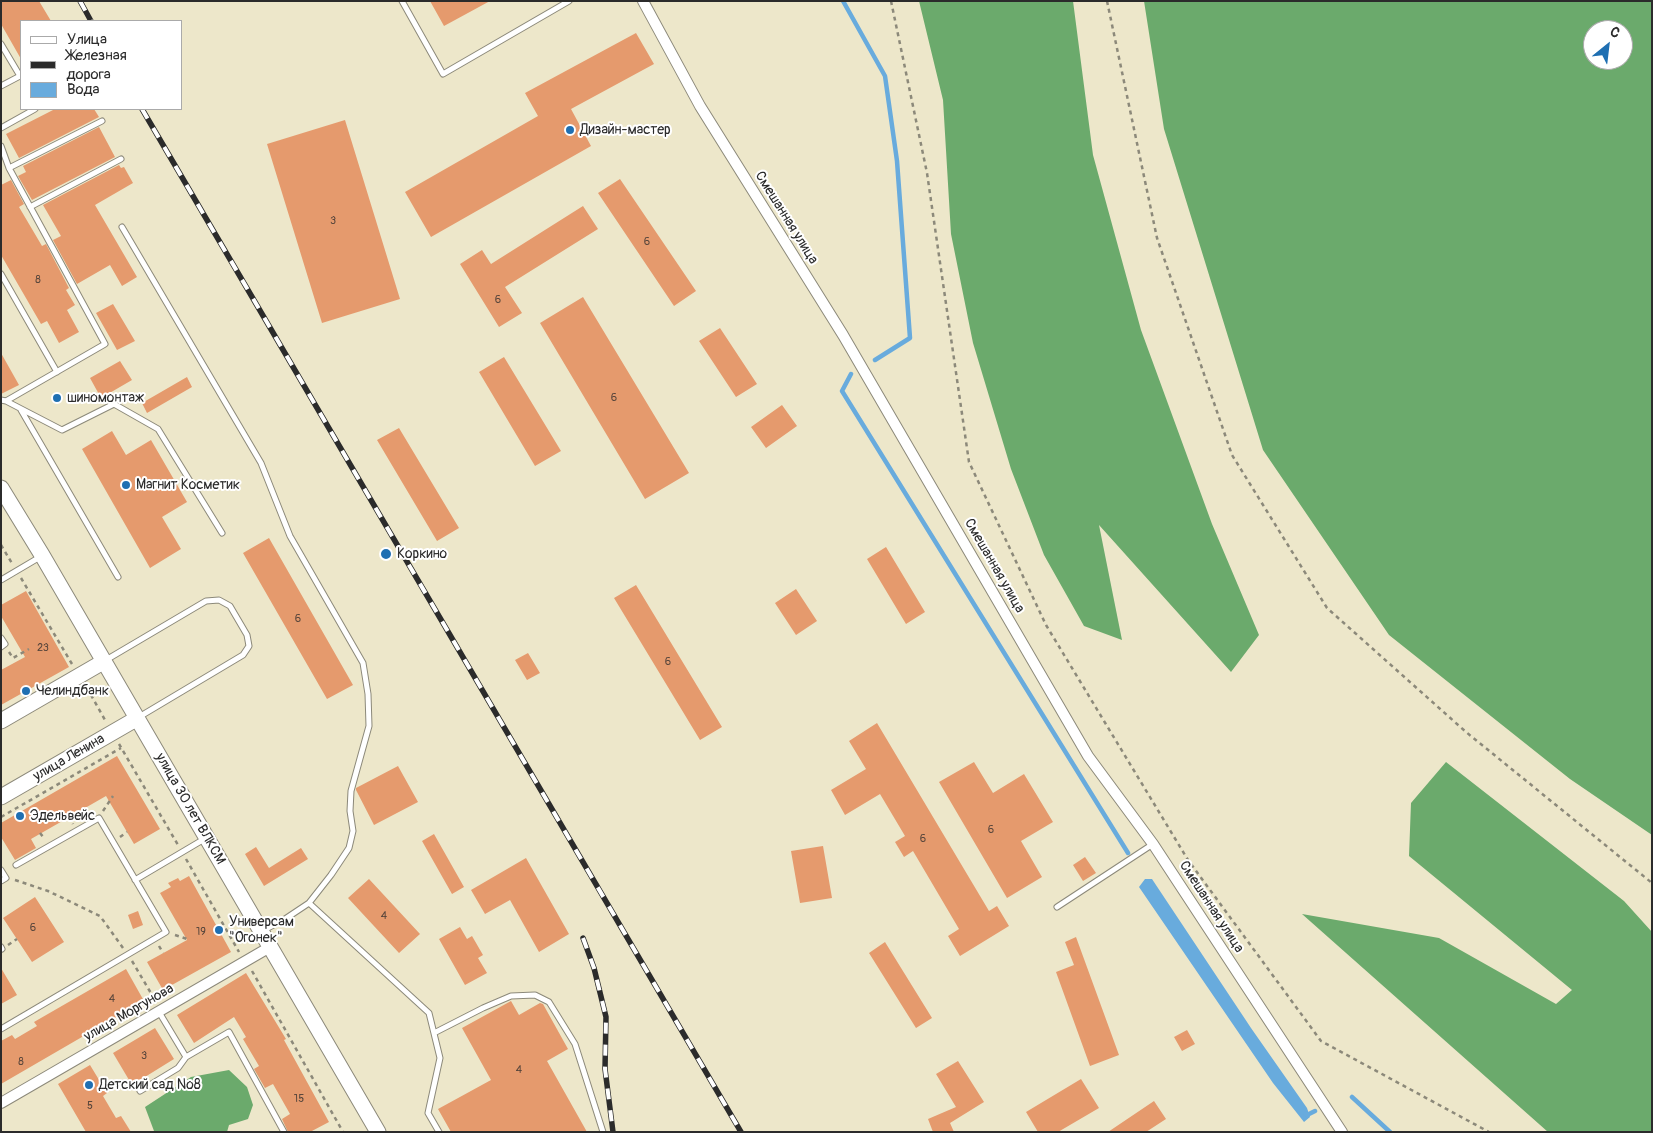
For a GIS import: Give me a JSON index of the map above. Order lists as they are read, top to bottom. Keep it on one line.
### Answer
{"streets":{"main road":["улица Ленина","улица 30 лет ВЛКСМ"],"street":["Смешанная улица","улица Моргунова"]},"crossings":[["улица Ленина","улица 30 лет ВЛКСМ"],["улица 30 лет ВЛКСМ","улица Моргунова"]],"places":["Дизайн-мастер","шиномонтаж","Магнит Косметик","Коркино","Челиндбанк","Эдельвейс","Универсам \"Огонек\"","Детский сад №8"],"house_numbers":["3","6","8","6","6","6","23","6","6","6","4","6","19","4","3","8","4","15","5"],"legend":["Улица","Железная дорога","Вода"],"north":"top right"}
